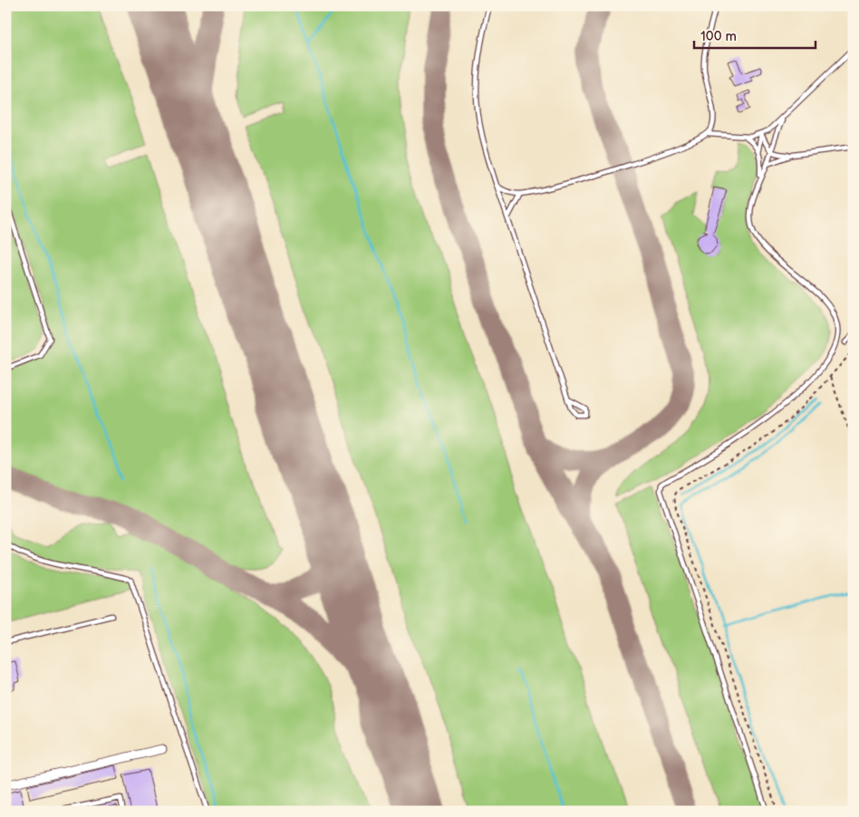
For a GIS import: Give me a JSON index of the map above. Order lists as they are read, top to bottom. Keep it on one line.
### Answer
{"scale_bar":"100 m"}
